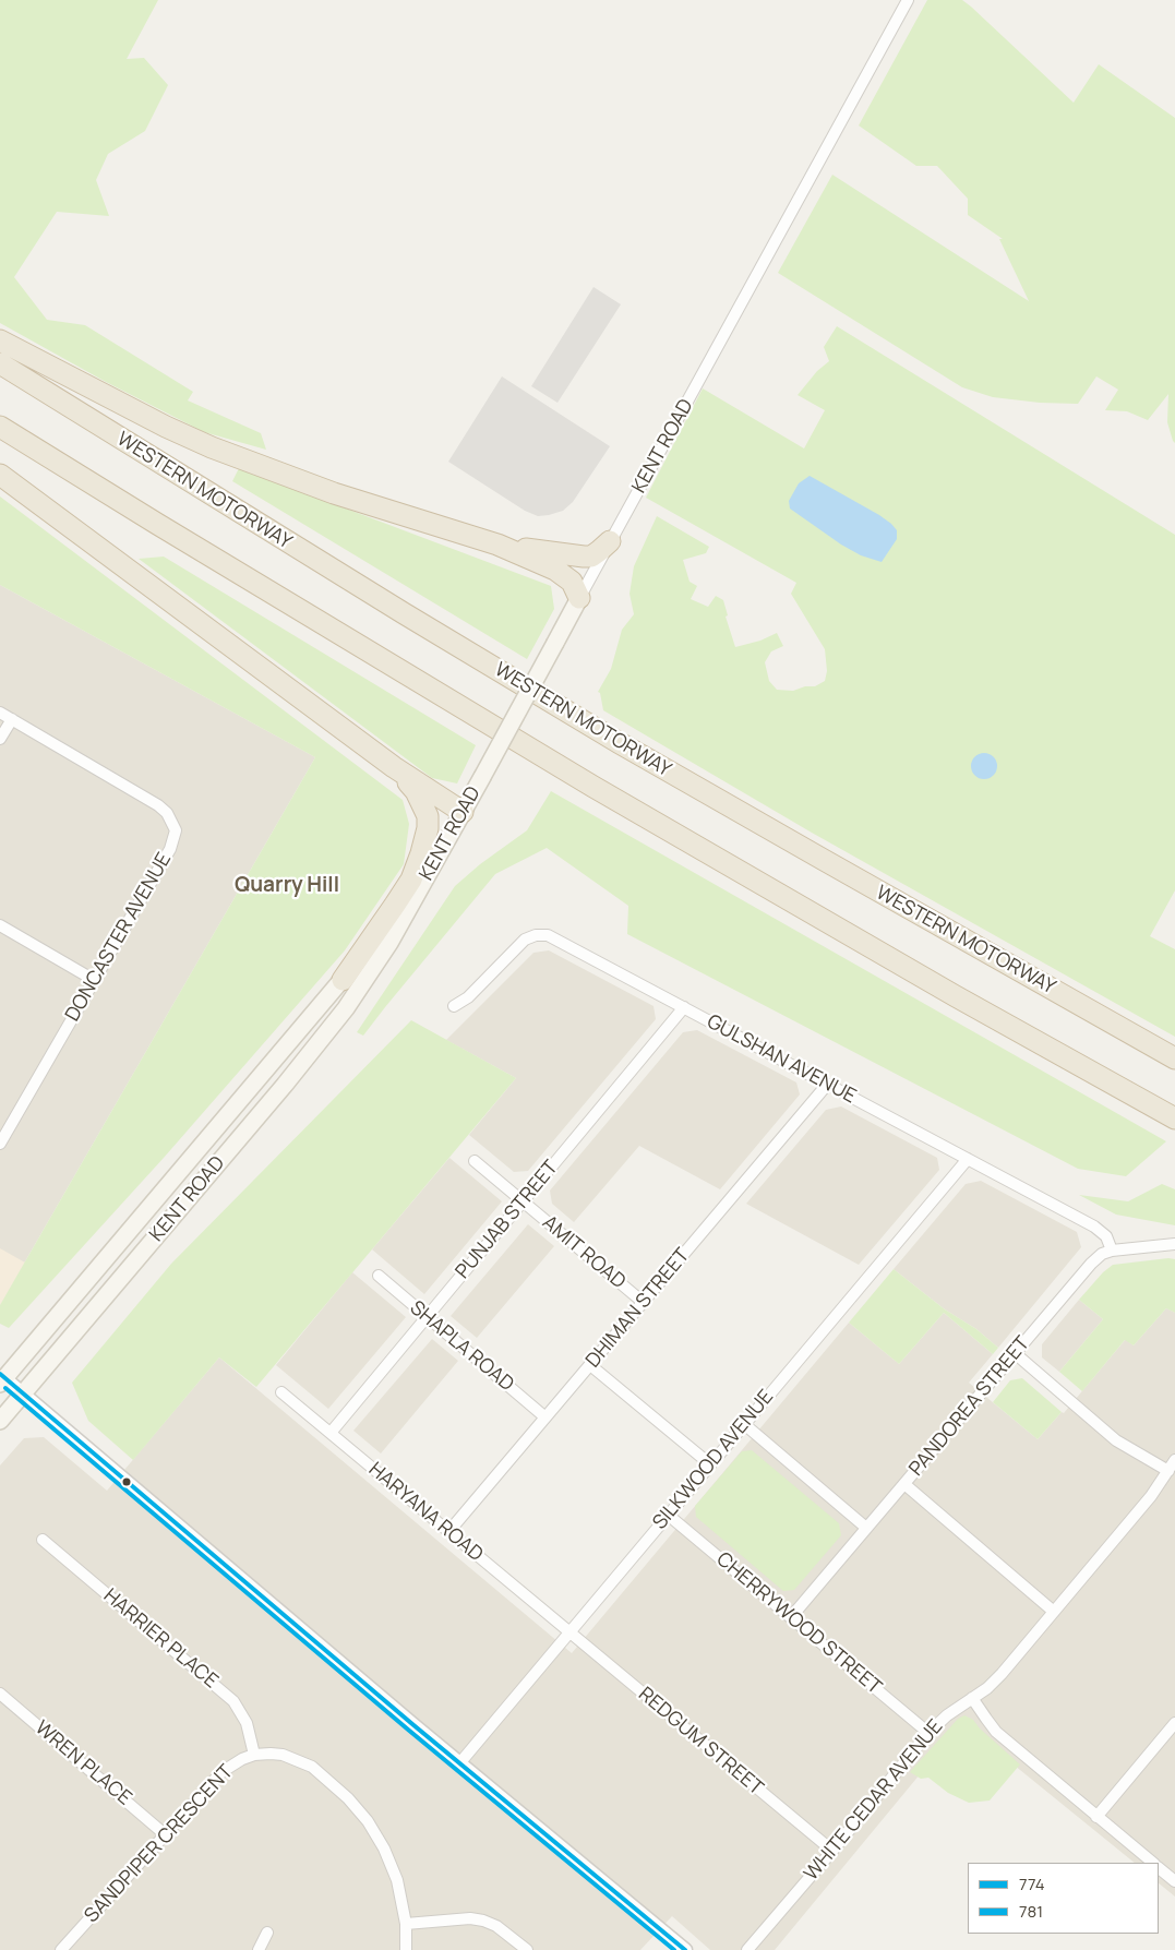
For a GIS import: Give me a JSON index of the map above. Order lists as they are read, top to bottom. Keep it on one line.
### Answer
{"streets":{"highway":["WESTERN MOTORWAY"],"main road":["KENT ROAD"],"street":["DONCASTER AVENUE","GULSHAN AVENUE","PUNJAB STREET","AMIT ROAD","DHIMAN STREET","SHAPLA ROAD","PANDOREA STREET","SILKWOOD AVENUE","HARYANA ROAD","CHERRYWOOD STREET","HARRIER PLACE","REDGUM STREET","WREN PLACE","WHITE CEDAR AVENUE","SANDPIPER CRESCENT"]},"crossings":[["GULSHAN AVENUE","PUNJAB STREET"],["GULSHAN AVENUE","DHIMAN STREET"],["GULSHAN AVENUE","PANDOREA STREET"],["GULSHAN AVENUE","SILKWOOD AVENUE"],["PUNJAB STREET","AMIT ROAD"],["PUNJAB STREET","SHAPLA ROAD"],["PUNJAB STREET","HARYANA ROAD"],["AMIT ROAD","DHIMAN STREET"],["DHIMAN STREET","SHAPLA ROAD"],["DHIMAN STREET","HARYANA ROAD"],["PANDOREA STREET","CHERRYWOOD STREET"],["SILKWOOD AVENUE","HARYANA ROAD"],["SILKWOOD AVENUE","CHERRYWOOD STREET"],["SILKWOOD AVENUE","REDGUM STREET"],["HARYANA ROAD","REDGUM STREET"],["CHERRYWOOD STREET","WHITE CEDAR AVENUE"],["HARRIER PLACE","SANDPIPER CRESCENT"],["REDGUM STREET","WHITE CEDAR AVENUE"],["WREN PLACE","SANDPIPER CRESCENT"]],"districts":["Quarry Hill"],"lines":["transit line 774","transit line 781"],"legend":["774","781"]}
